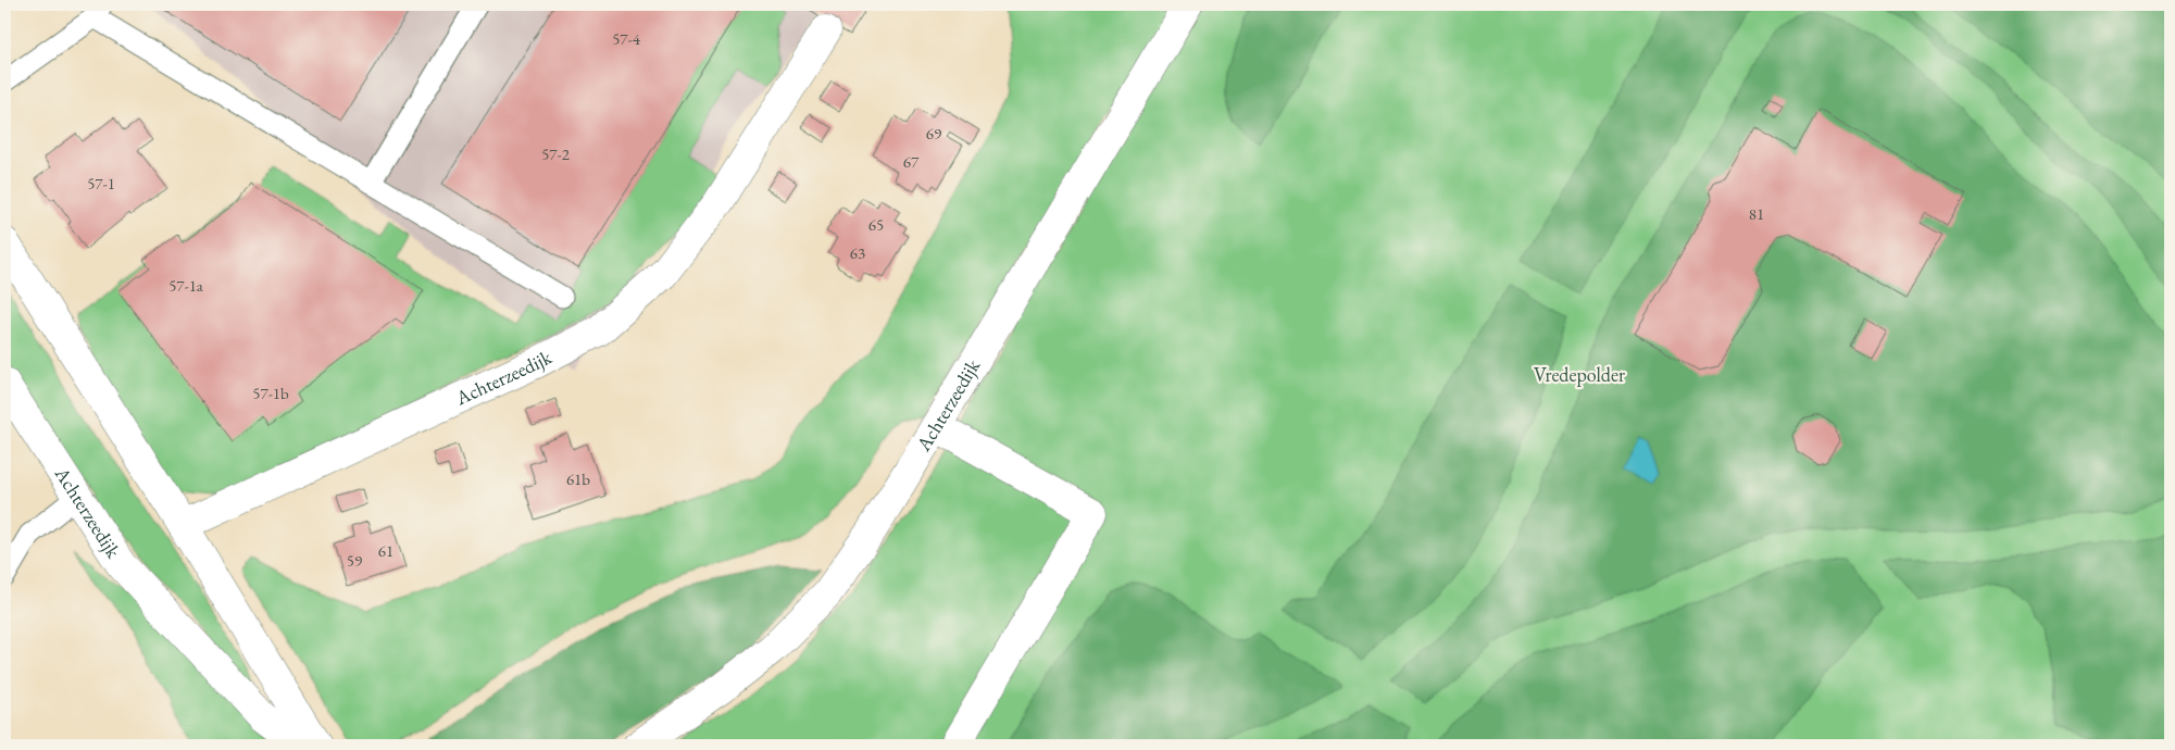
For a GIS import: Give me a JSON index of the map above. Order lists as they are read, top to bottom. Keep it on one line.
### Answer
{"streets":{"street":["Achterzeedijk"]},"parks":["Vredepolder"],"house_numbers":["57-4","69","57-2","67","57-1","81","65","63","57-1a","57-1b","61b","61","59"]}
